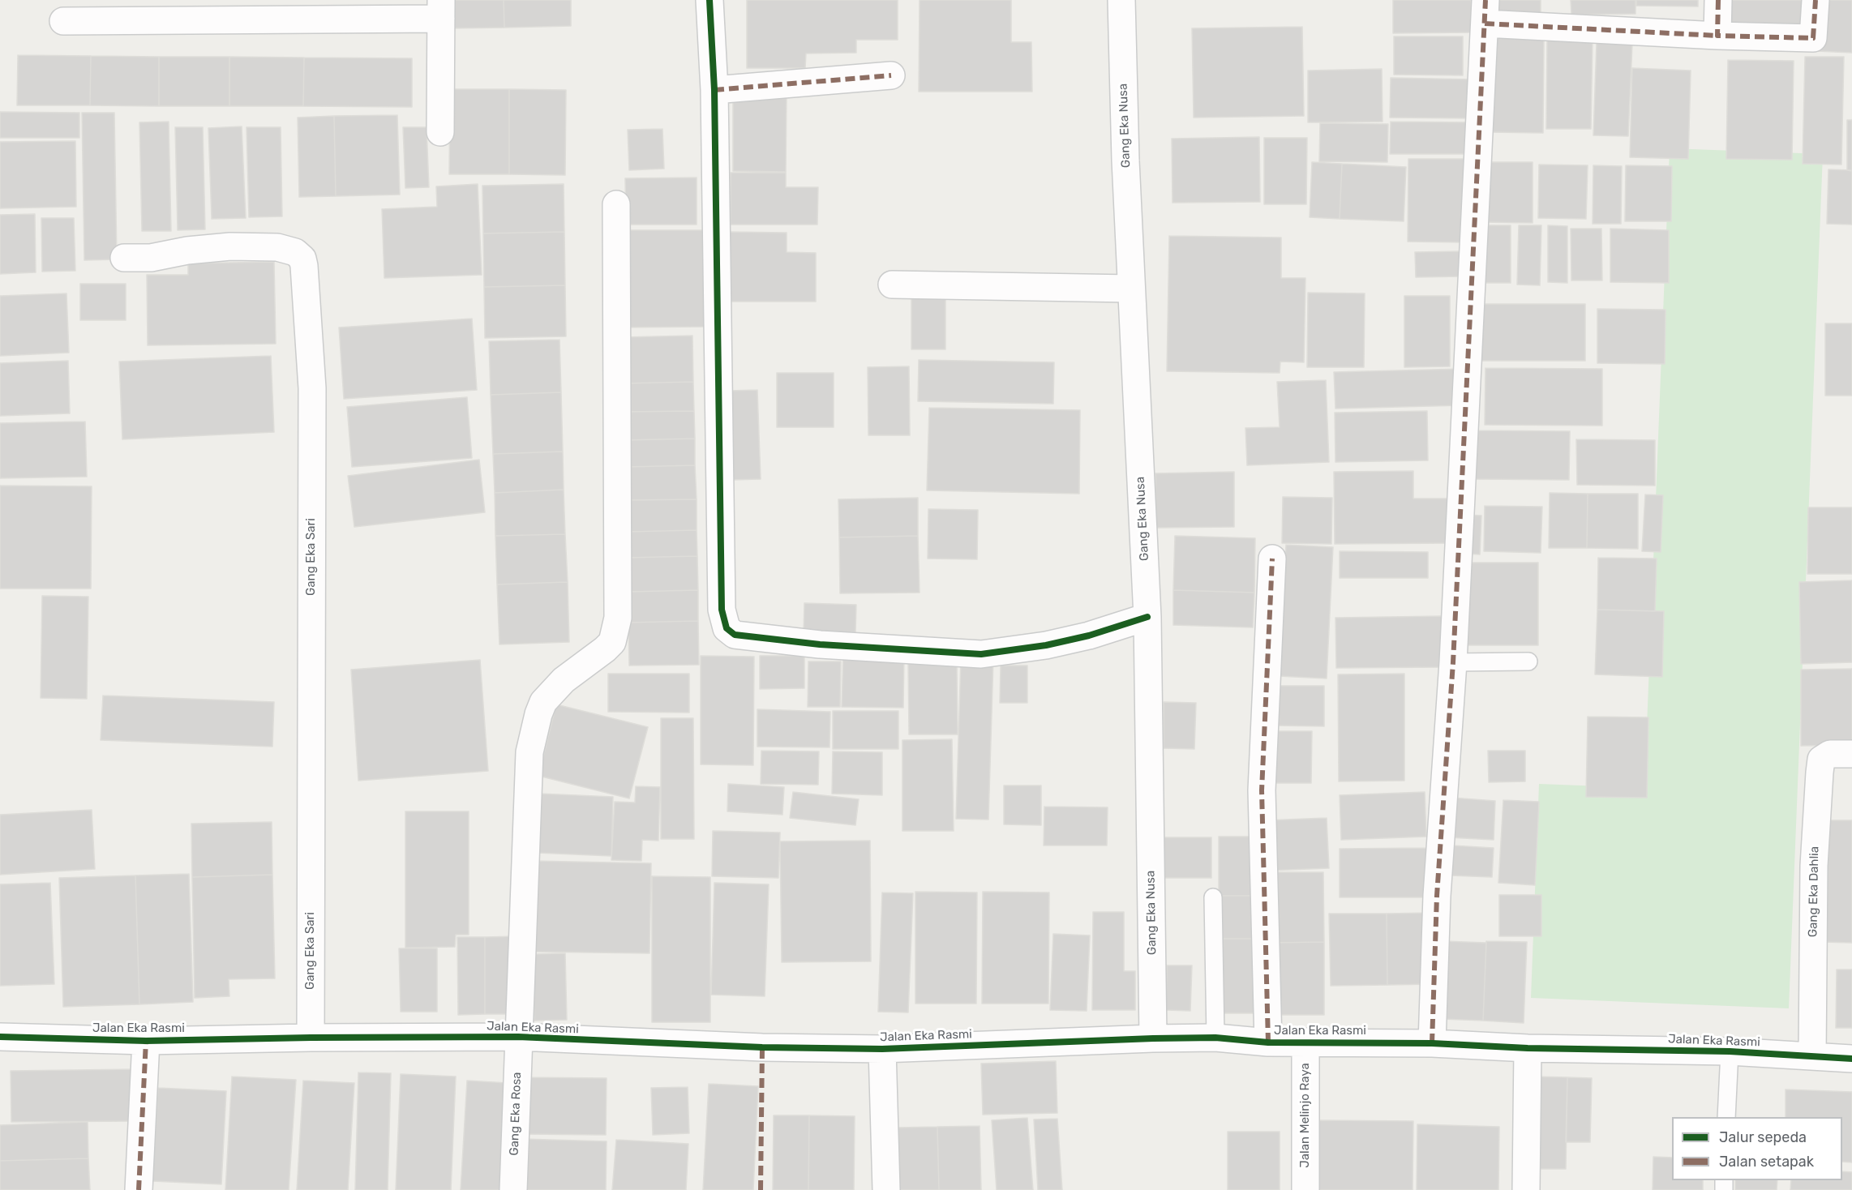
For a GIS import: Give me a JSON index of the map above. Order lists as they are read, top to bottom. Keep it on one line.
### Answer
{"streets":{"street":["Gang Eka Nusa","Gang Eka Sari","Gang Eka Dahlia","Jalan Eka Rasmi","Gang Eka Rosa","Jalan Melinjo Raya"]},"crossings":[["Gang Eka Nusa","Jalan Eka Rasmi"],["Gang Eka Sari","Jalan Eka Rasmi"],["Gang Eka Dahlia","Jalan Eka Rasmi"],["Jalan Eka Rasmi","Gang Eka Rosa"],["Jalan Eka Rasmi","Jalan Melinjo Raya"]],"legend":["Jalur sepeda","Jalan setapak"]}
